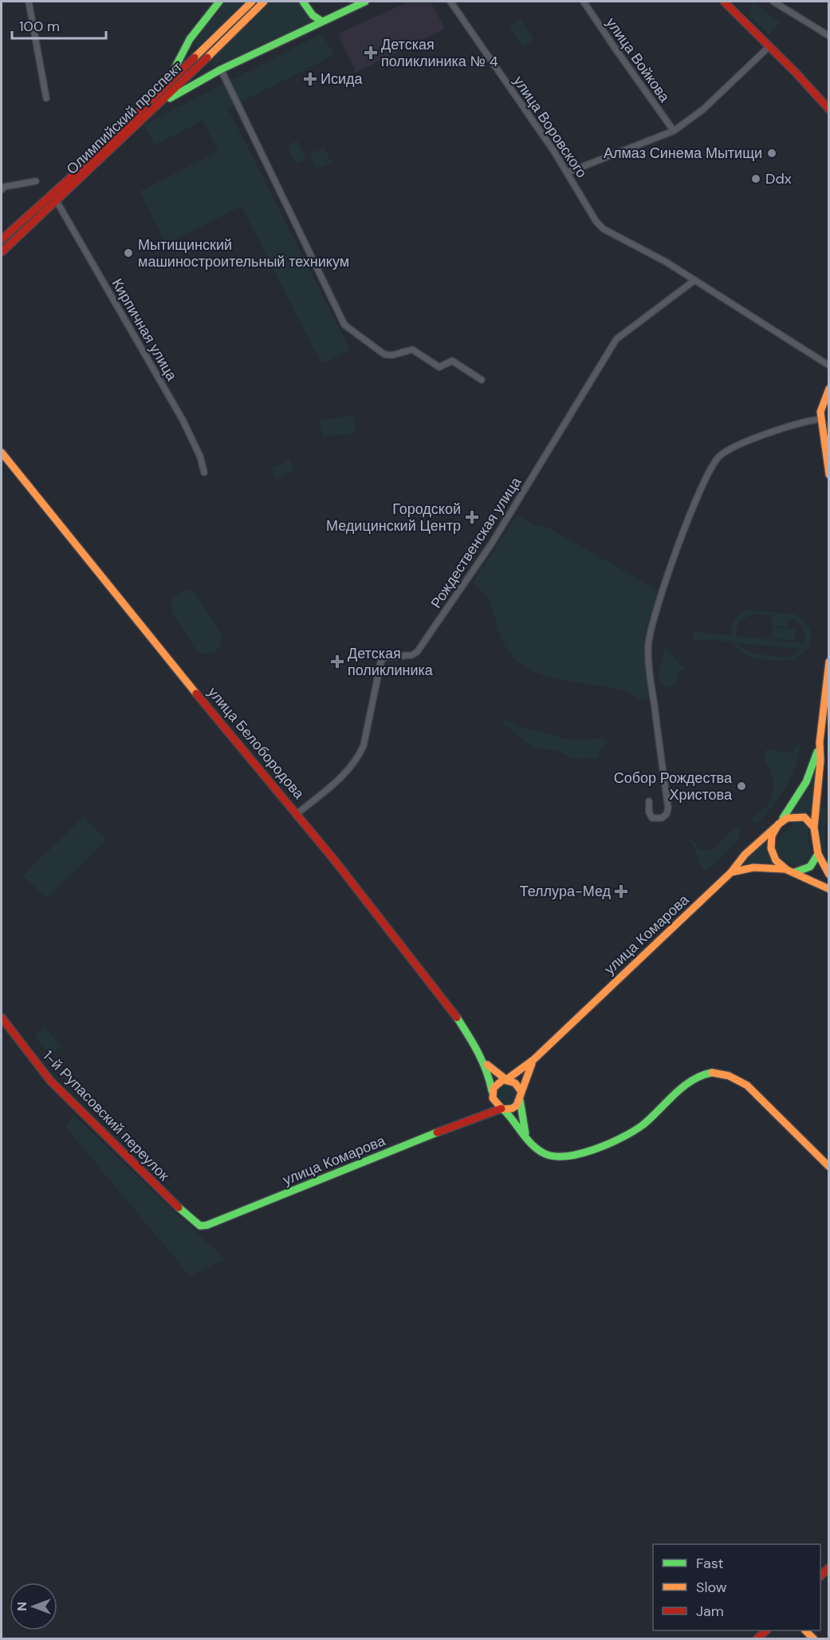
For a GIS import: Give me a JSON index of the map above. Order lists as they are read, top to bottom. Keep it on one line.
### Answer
{"streets":{"street":["улица Войкова","Олимпийский проспект","улица Воровского","Кирпичная улица","Рождественская улица","улица Белобородова","улица Комарова","1-й Рупасовский переулок"]},"crossings":[["Олимпийский проспект","Кирпичная улица"],["улица Воровского","Рождественская улица"],["Рождественская улица","улица Белобородова"],["улица Белобородова","улица Комарова"],["улица Комарова","1-й Рупасовский переулок"]],"places":{"health":["Детская поликлиника № 4","Исида","Городской Медицинский Центр","Детская поликлиника","Теллура-Мед"],"other":["Алмаз Синема Мытищи","Ddx","Мытищинский машиностроительный техникум","Собор Рождества Христова"]},"legend":["Fast","Slow","Jam"],"scale_bar":"100 m","north":"left"}
